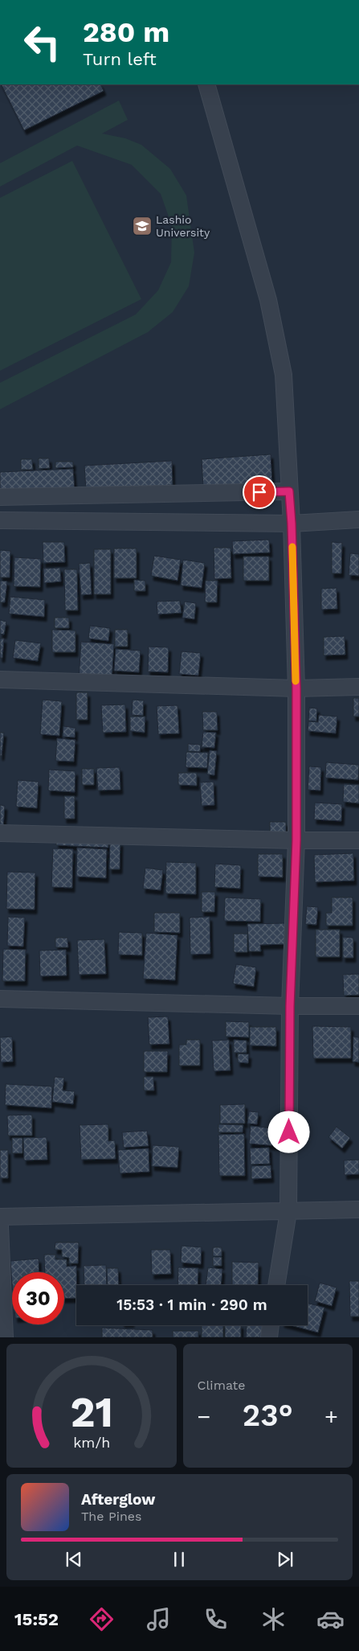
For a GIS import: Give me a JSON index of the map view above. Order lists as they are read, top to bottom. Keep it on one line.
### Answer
{"places":{"school or university":["Lashio University"]},"page":{"turn":["280 m","Turn left"],"limit":"30","trip":"15:53 · 1 min · 290 m","tile":"Climate","heat":["−","23°","+"],"song":["Afterglow","The Pines"],"tabs":"15:52","gauge":["21","km/h"]}}
